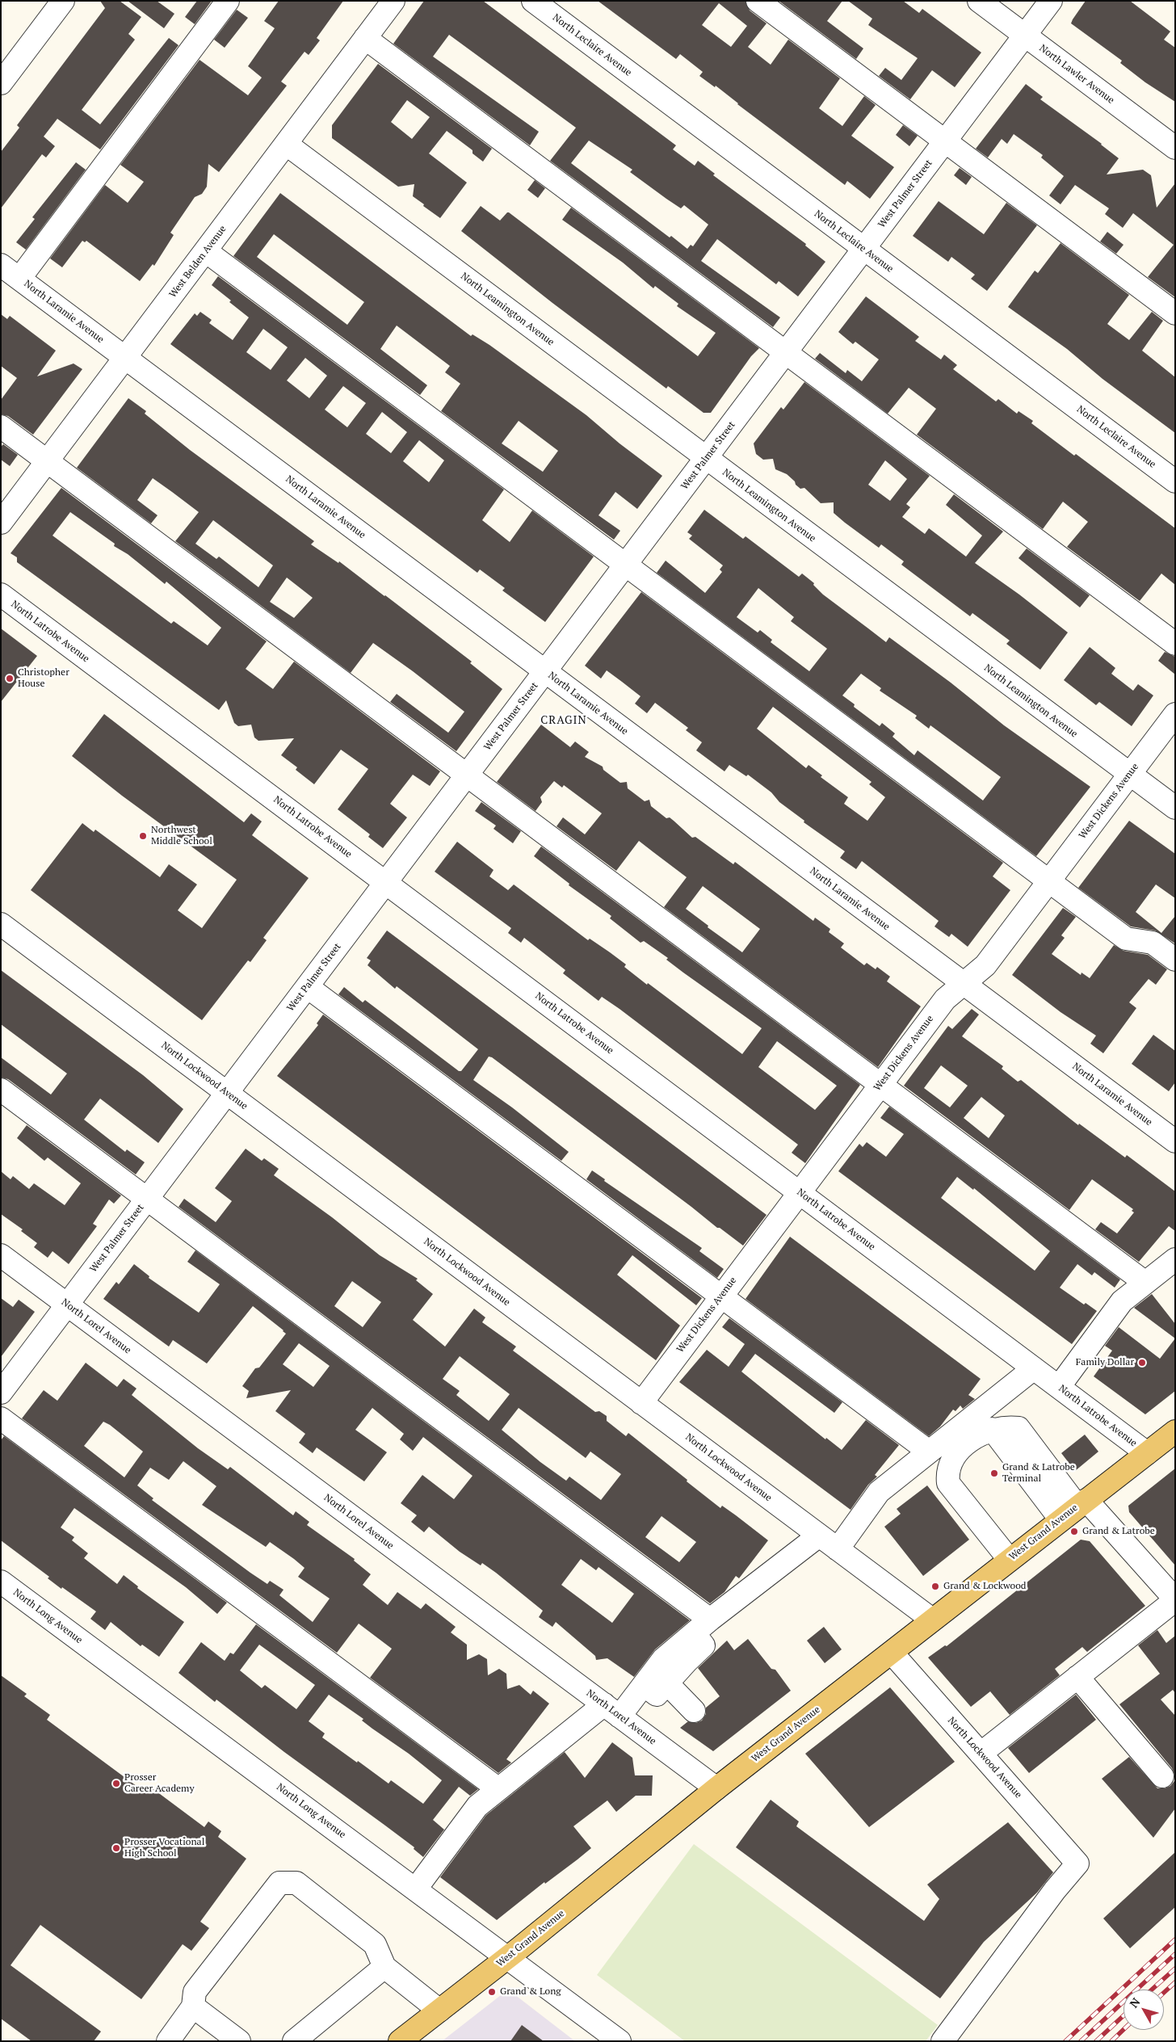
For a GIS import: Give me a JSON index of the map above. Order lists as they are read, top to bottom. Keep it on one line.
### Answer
{"streets":{"main road":["West Grand Avenue"],"street":["North Leclaire Avenue","North Lawler Avenue","West Palmer Street","West Belden Avenue","North Leamington Avenue","North Laramie Avenue","North Latrobe Avenue","West Dickens Avenue","North Lockwood Avenue","North Lorel Avenue","North Long Avenue"]},"crossings":[["North Leclaire Avenue","West Palmer Street"],["North Lawler Avenue","West Palmer Street"],["West Palmer Street","North Leamington Avenue"],["West Palmer Street","North Laramie Avenue"],["West Palmer Street","North Latrobe Avenue"],["West Palmer Street","North Lockwood Avenue"],["West Palmer Street","North Lorel Avenue"],["West Belden Avenue","North Leamington Avenue"],["West Belden Avenue","North Laramie Avenue"],["North Leamington Avenue","West Dickens Avenue"],["North Laramie Avenue","West Dickens Avenue"],["North Latrobe Avenue","West Dickens Avenue"],["North Latrobe Avenue","West Grand Avenue"],["West Dickens Avenue","North Lockwood Avenue"],["North Lockwood Avenue","West Grand Avenue"],["North Lorel Avenue","West Grand Avenue"],["West Grand Avenue","North Long Avenue"]],"districts":["CRAGIN"],"places":["Christopher House","Northwest Middle School","Family Dollar","Grand & Latrobe Terminal","Grand & Latrobe","Grand & Lockwood","Prosser Career Academy","Prosser Vocational High School","Grand & Long"],"north":"top left"}
